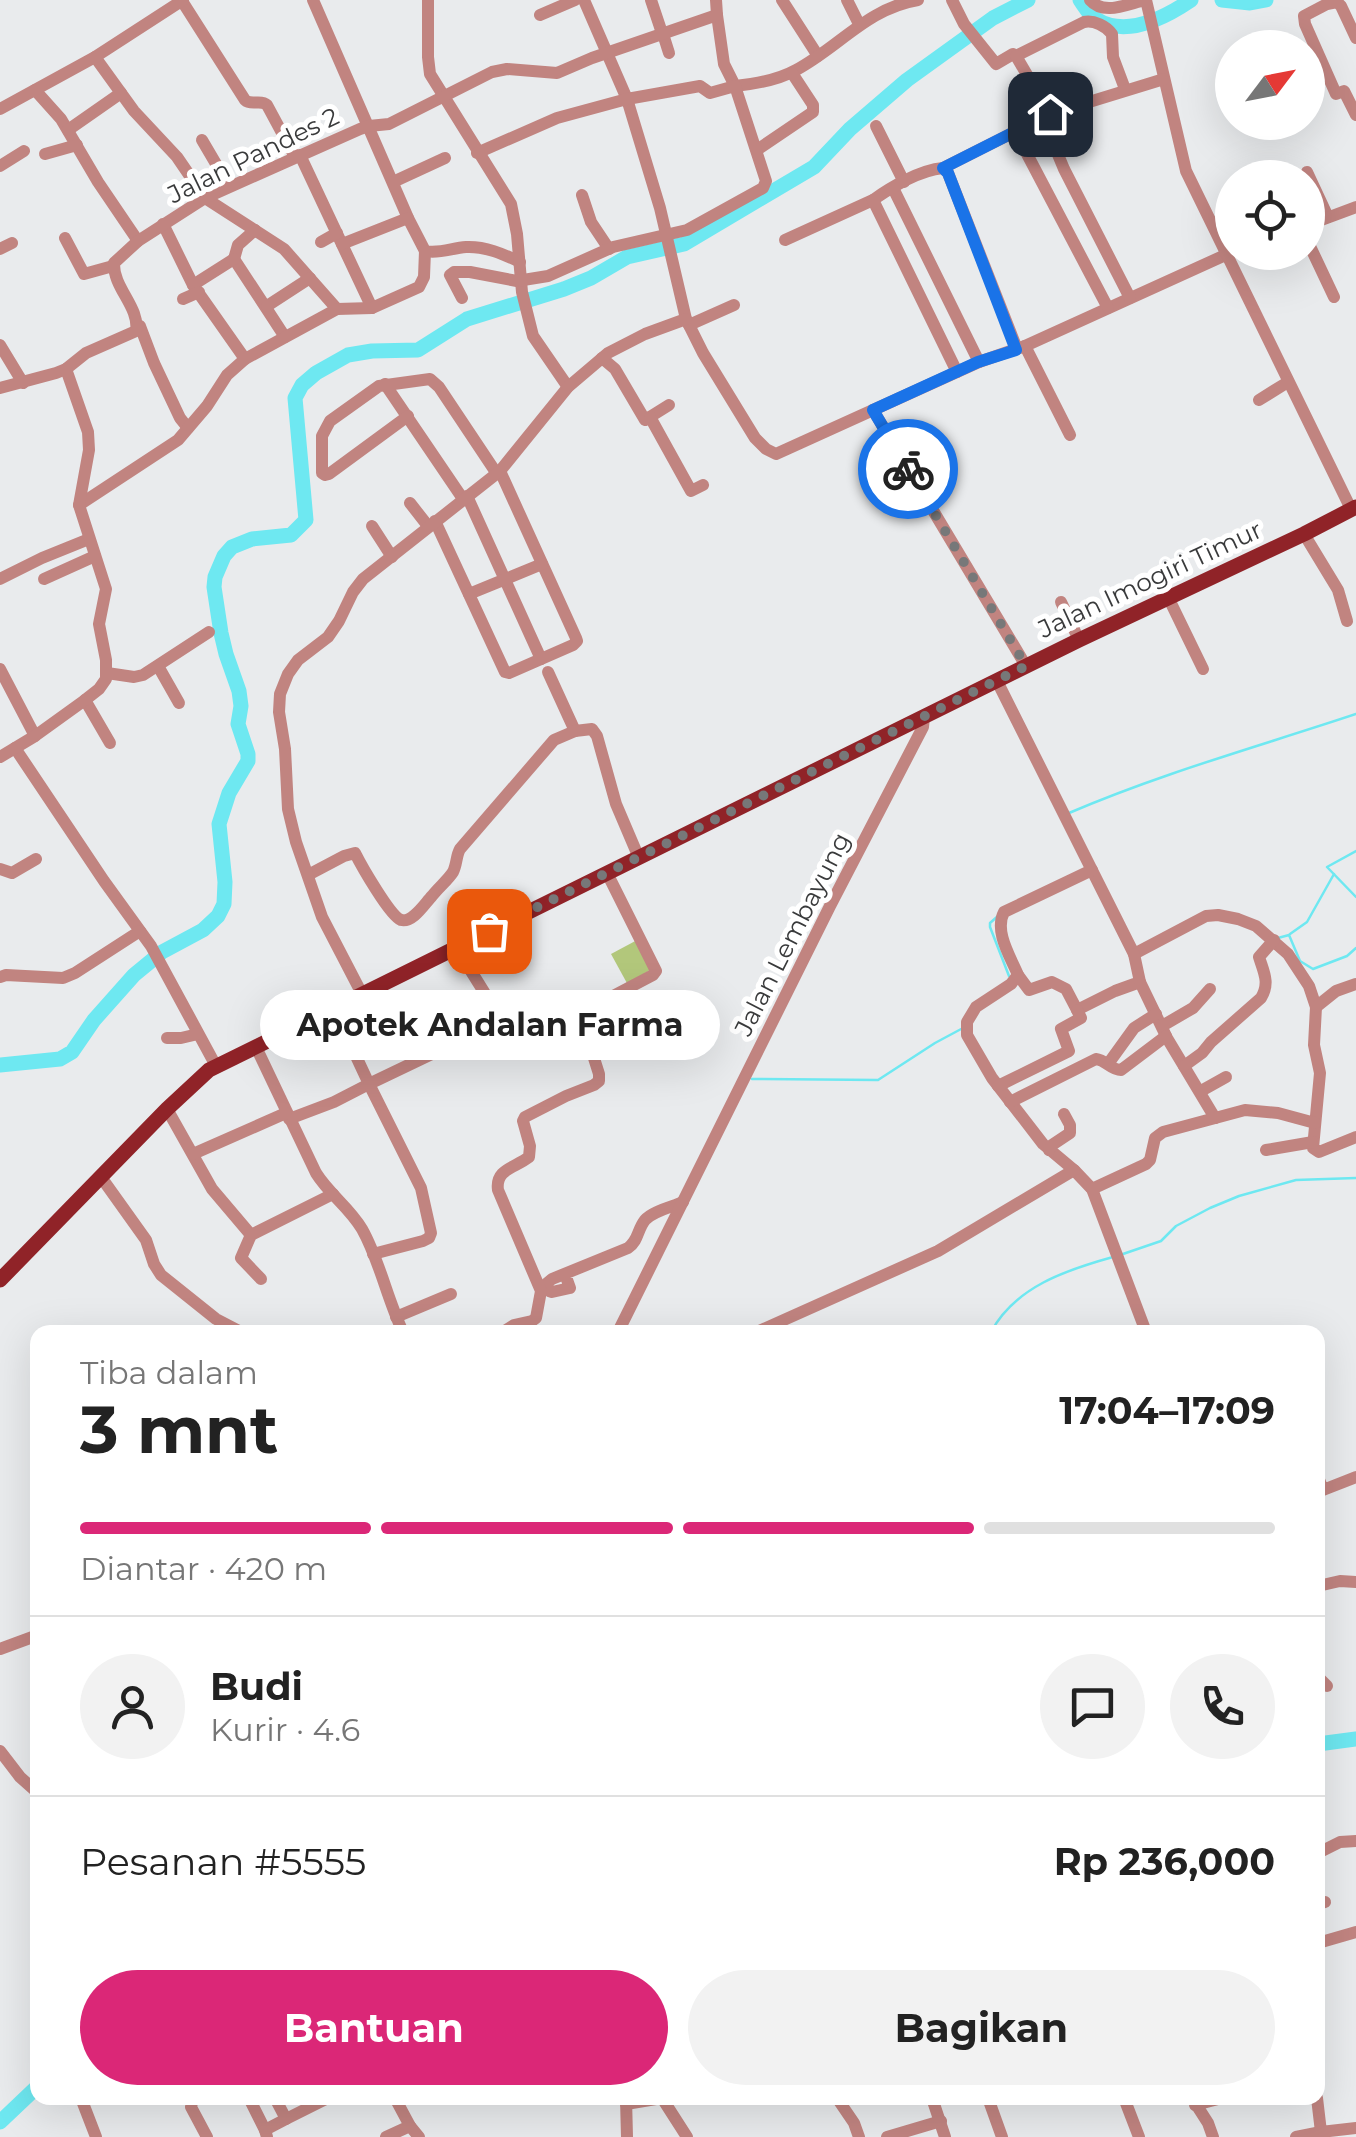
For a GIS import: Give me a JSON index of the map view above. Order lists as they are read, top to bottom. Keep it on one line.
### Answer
{"streets":{"main road":["Jalan Imogiri Timur"],"street":["Jalan Pandes 2","Jalan Lembayung"]},"crossings":[["Jalan Imogiri Timur","Jalan Lembayung"]],"places":["Apotek Andalan Farma"],"north":"top right","page":{"bubble":"Apotek Andalan Farma","heading":["3 mnt","Tiba dalam","17:04–17:09"],"panel":["Budi","Kurir · 4.6","Pesanan #5555","Rp 236,000"],"bar":"Diantar · 420 m","buttons":["Bantuan","Bagikan"]}}
